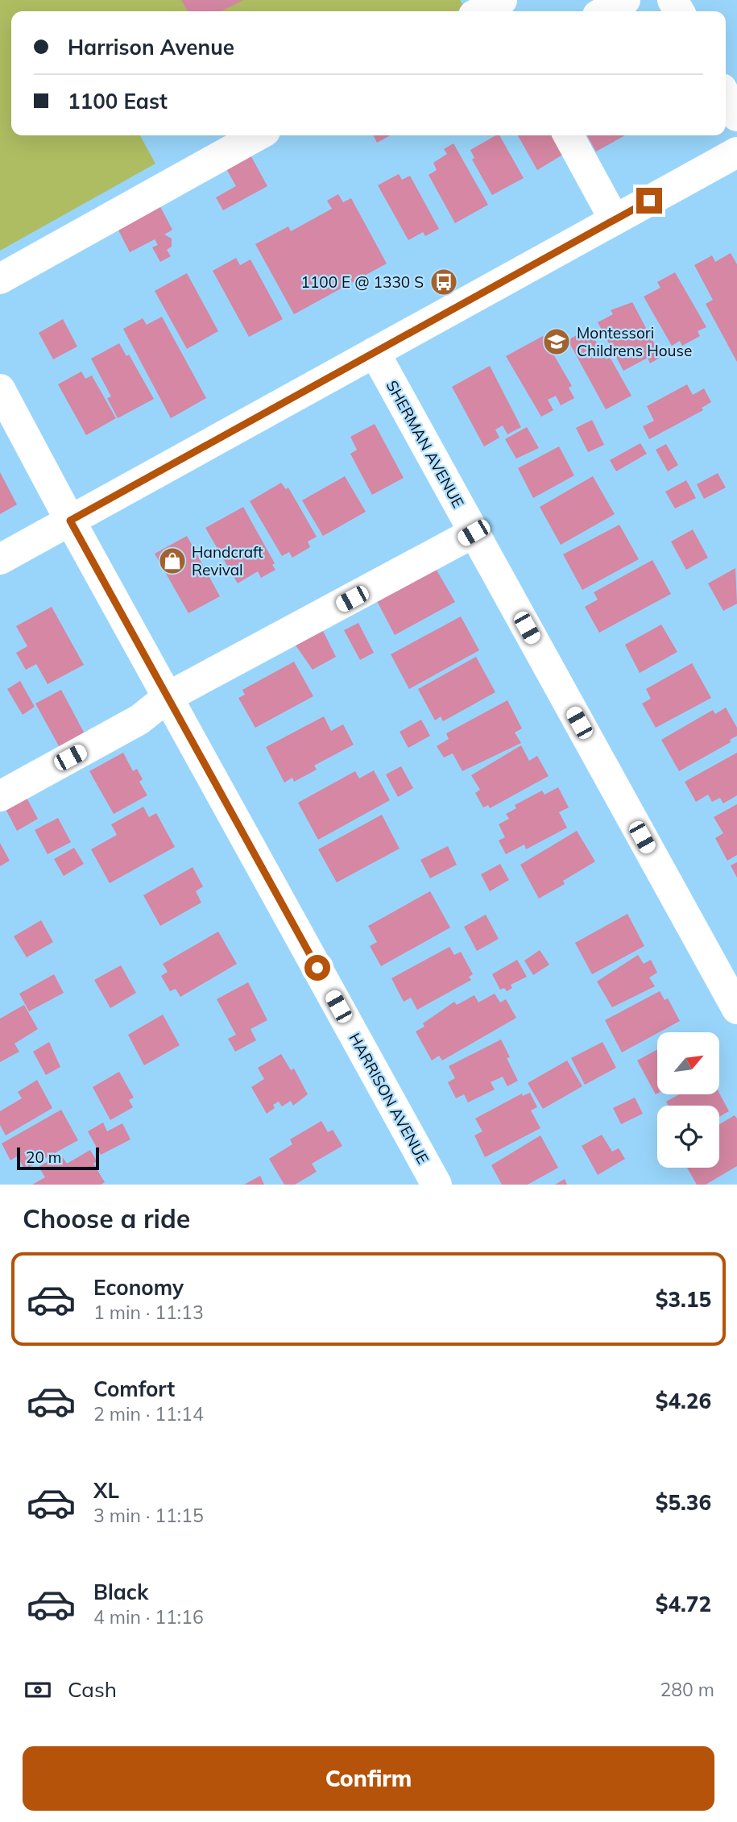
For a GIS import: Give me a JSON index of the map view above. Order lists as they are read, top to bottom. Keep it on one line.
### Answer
{"streets":{"street":["SHERMAN AVENUE","HARRISON AVENUE"]},"places":{"bus stop":["1100 E @ 1330 S"],"school or university":["Montessori Childrens House"],"shop":["Handcraft Revival"]},"scale_bar":"20 m","north":"top right","page":{"banner":["Harrison Avenue","1100 East"],"scale":"20 m","heading":"Choose a ride","list":[{"name":"Economy","note":"1 min · 11:13","value":"$3.15"},{"name":"Comfort","note":"2 min · 11:14","value":"$4.26"},{"name":"XL","note":"3 min · 11:15","value":"$5.36"},{"name":"Black","note":"4 min · 11:16","value":"$4.72"}],"pay":["Cash","280 m"],"buttons":"Confirm"}}
